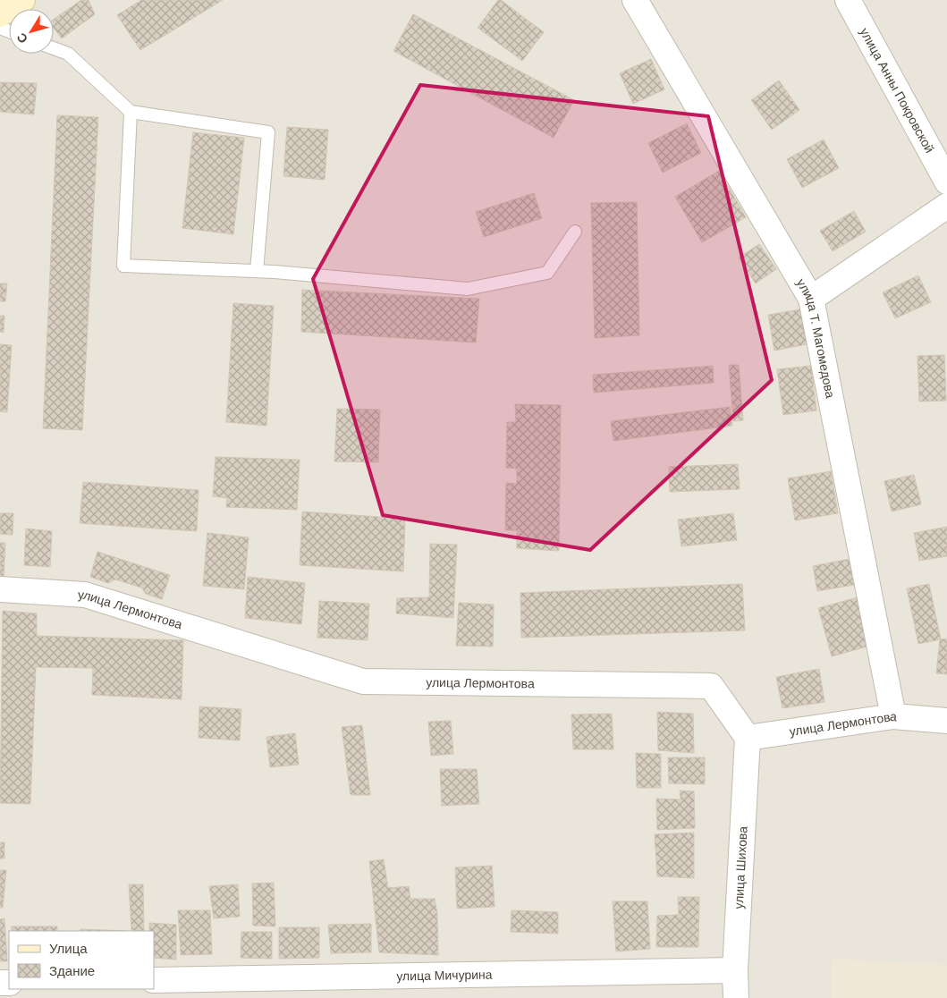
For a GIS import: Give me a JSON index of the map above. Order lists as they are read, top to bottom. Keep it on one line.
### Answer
{"streets":{"street":["улица Анны Покровской","улица Т. Магомедова","улица Лермонтова","улица Шихова","улица Мичурина"]},"crossings":[["улица Т. Магомедова","улица Лермонтова"],["улица Лермонтова","улица Шихова"],["улица Шихова","улица Мичурина"]],"legend":["Улица","Здание"],"north":"bottom left"}
